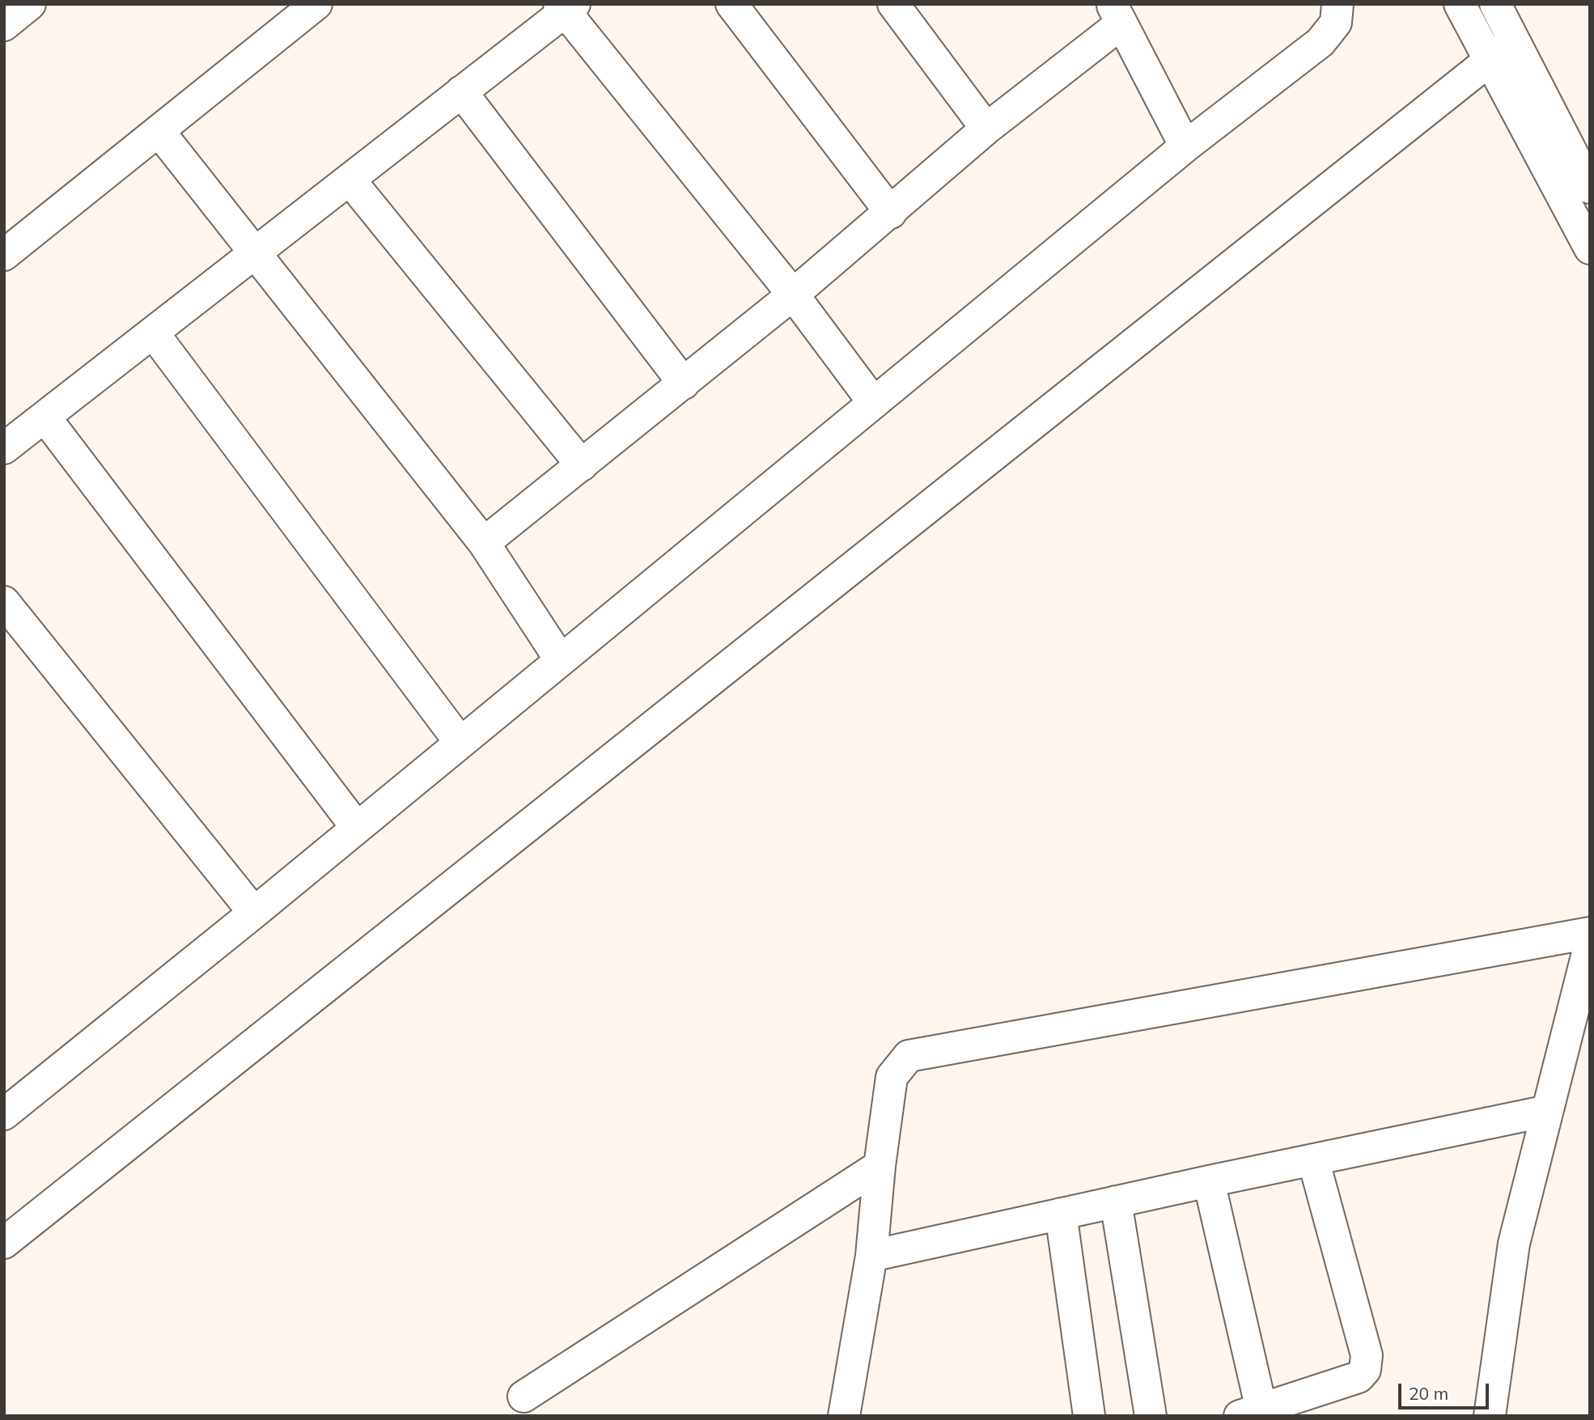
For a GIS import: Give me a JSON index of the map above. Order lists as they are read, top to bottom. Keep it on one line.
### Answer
{"scale_bar":"20 m"}
